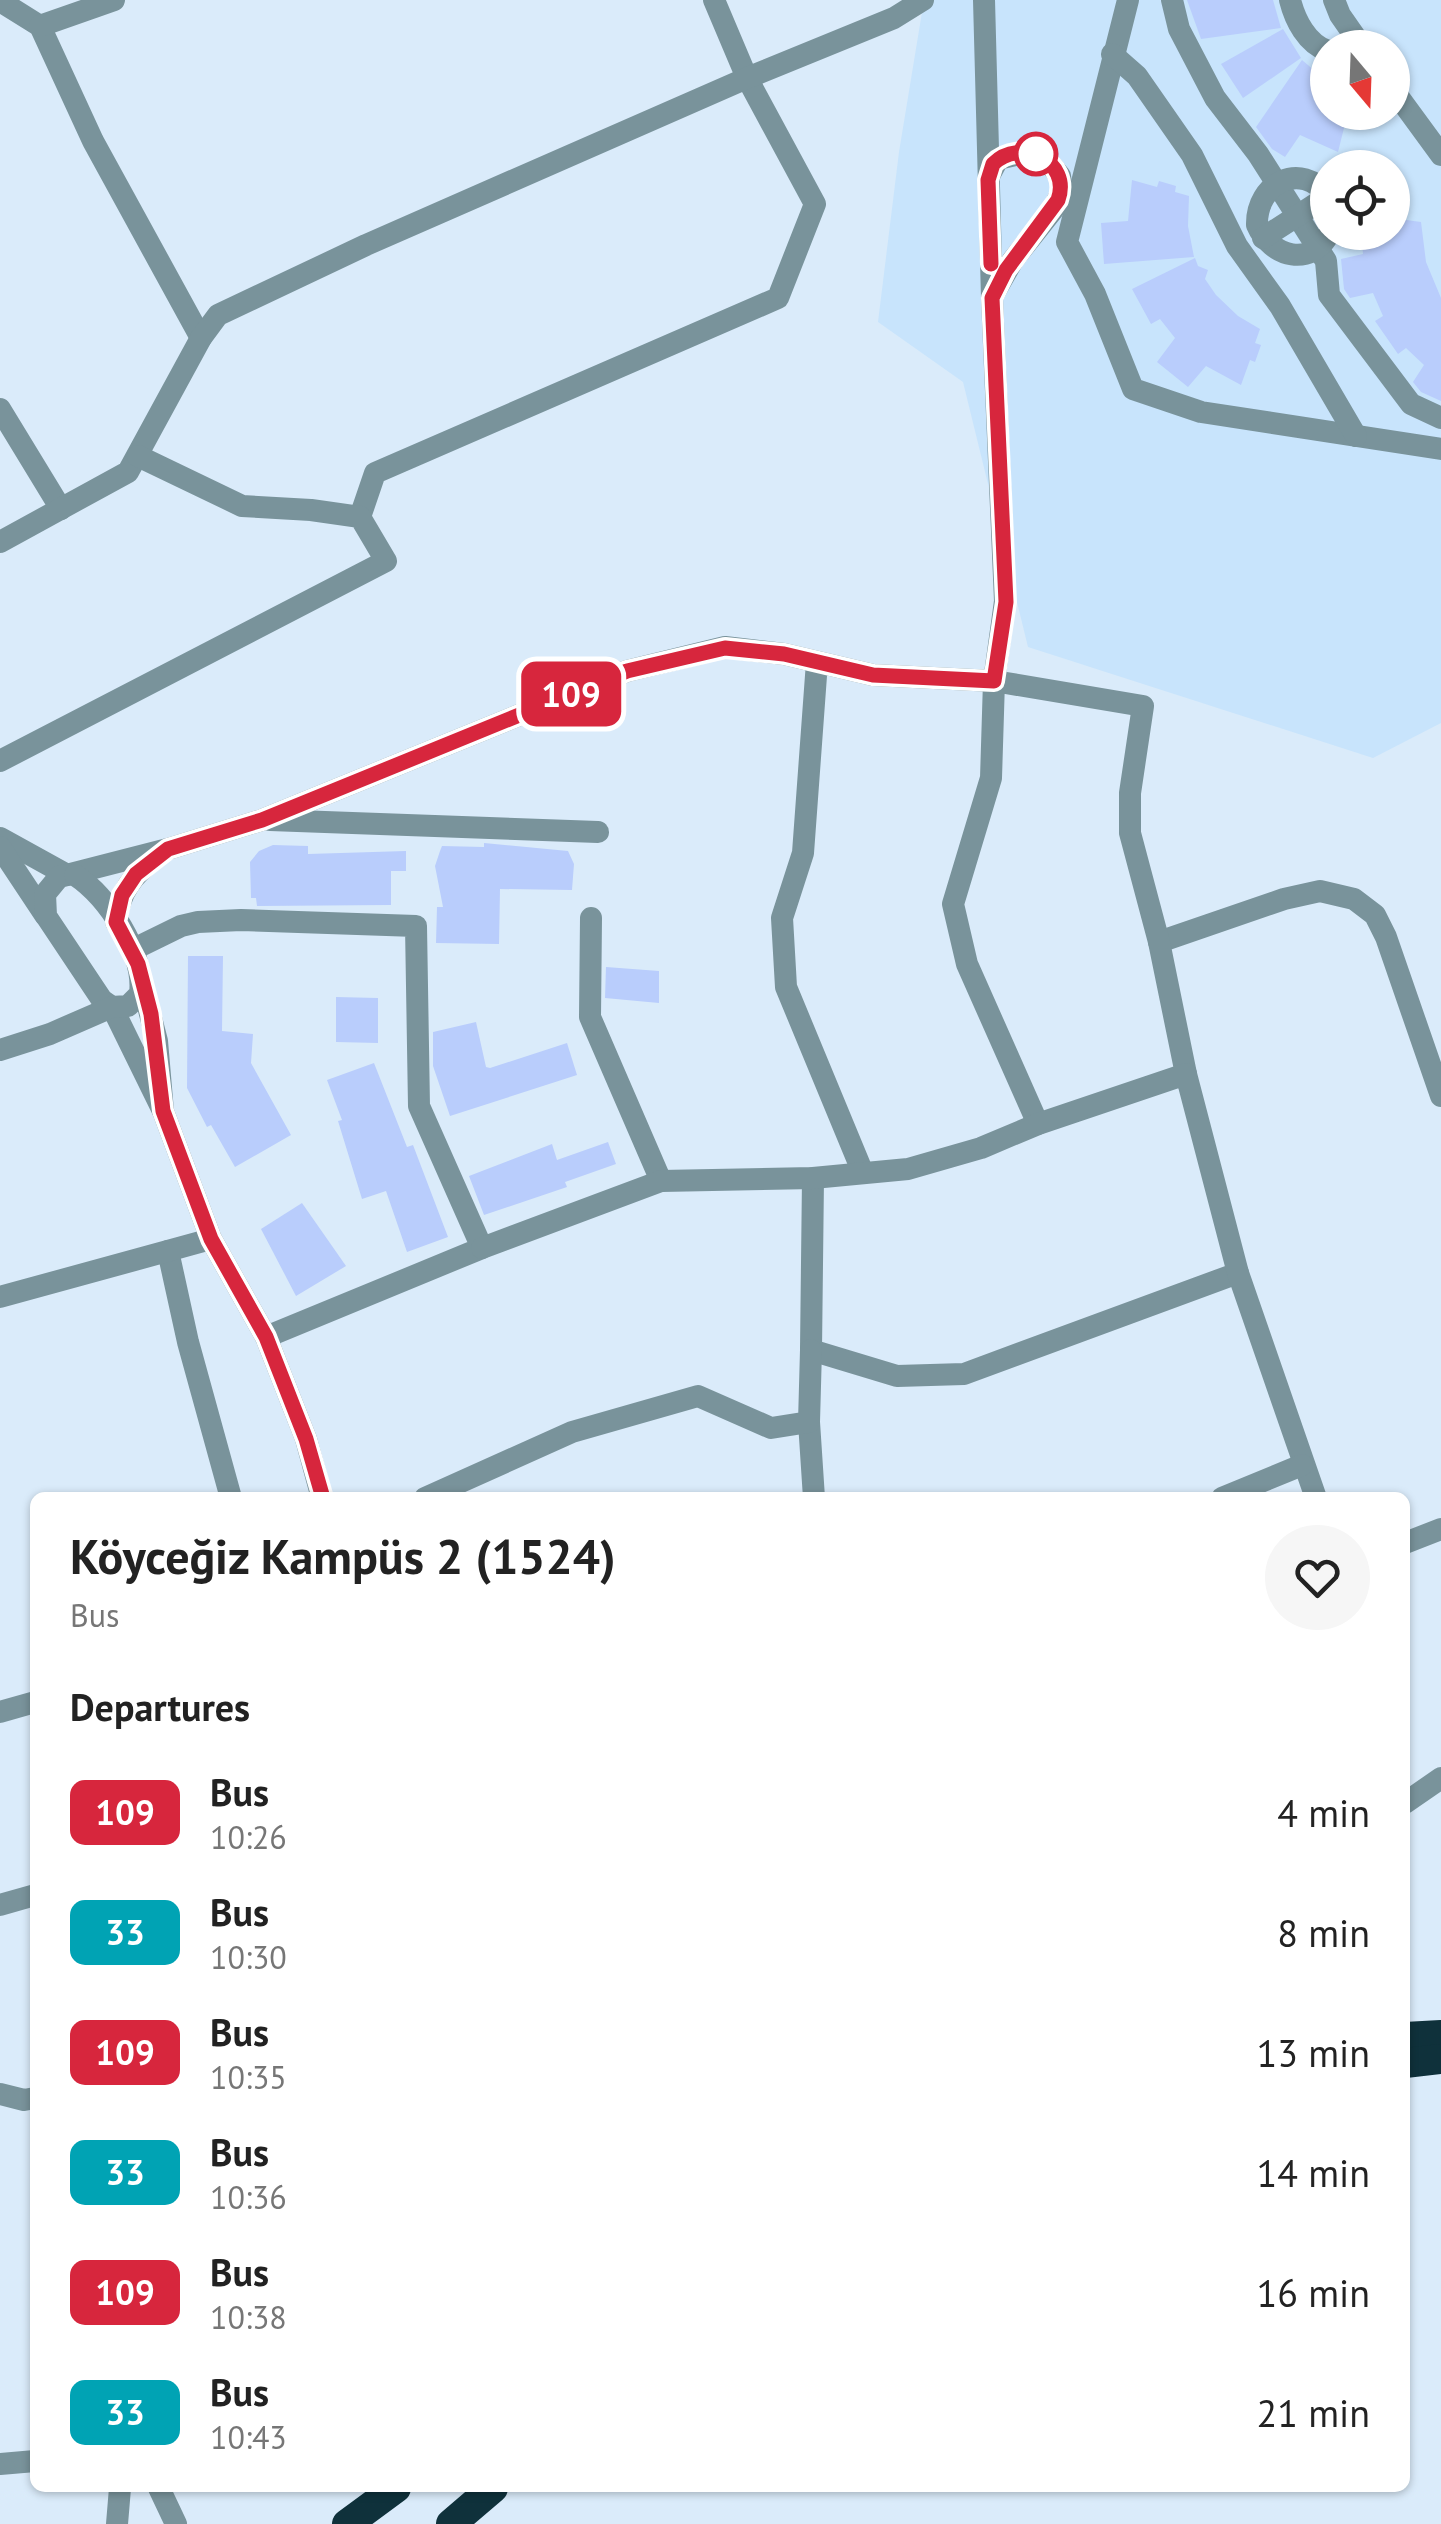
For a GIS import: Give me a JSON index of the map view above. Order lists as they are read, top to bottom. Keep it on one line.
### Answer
{"lines":["bus line 109"],"north":"bottom","page":{"on_map":"109","heading":[["Köyceğiz Kampüs 2 (1524)","Bus"],"Departures"],"list":[{"mark":"109","name":"Bus","note":"10:26","value":"4 min"},{"mark":"33","name":"Bus","note":"10:30","value":"8 min"},{"mark":"109","name":"Bus","note":"10:35","value":"13 min"},{"mark":"33","name":"Bus","note":"10:36","value":"14 min"},{"mark":"109","name":"Bus","note":"10:38","value":"16 min"},{"mark":"33","name":"Bus","note":"10:43","value":"21 min"}]}}
